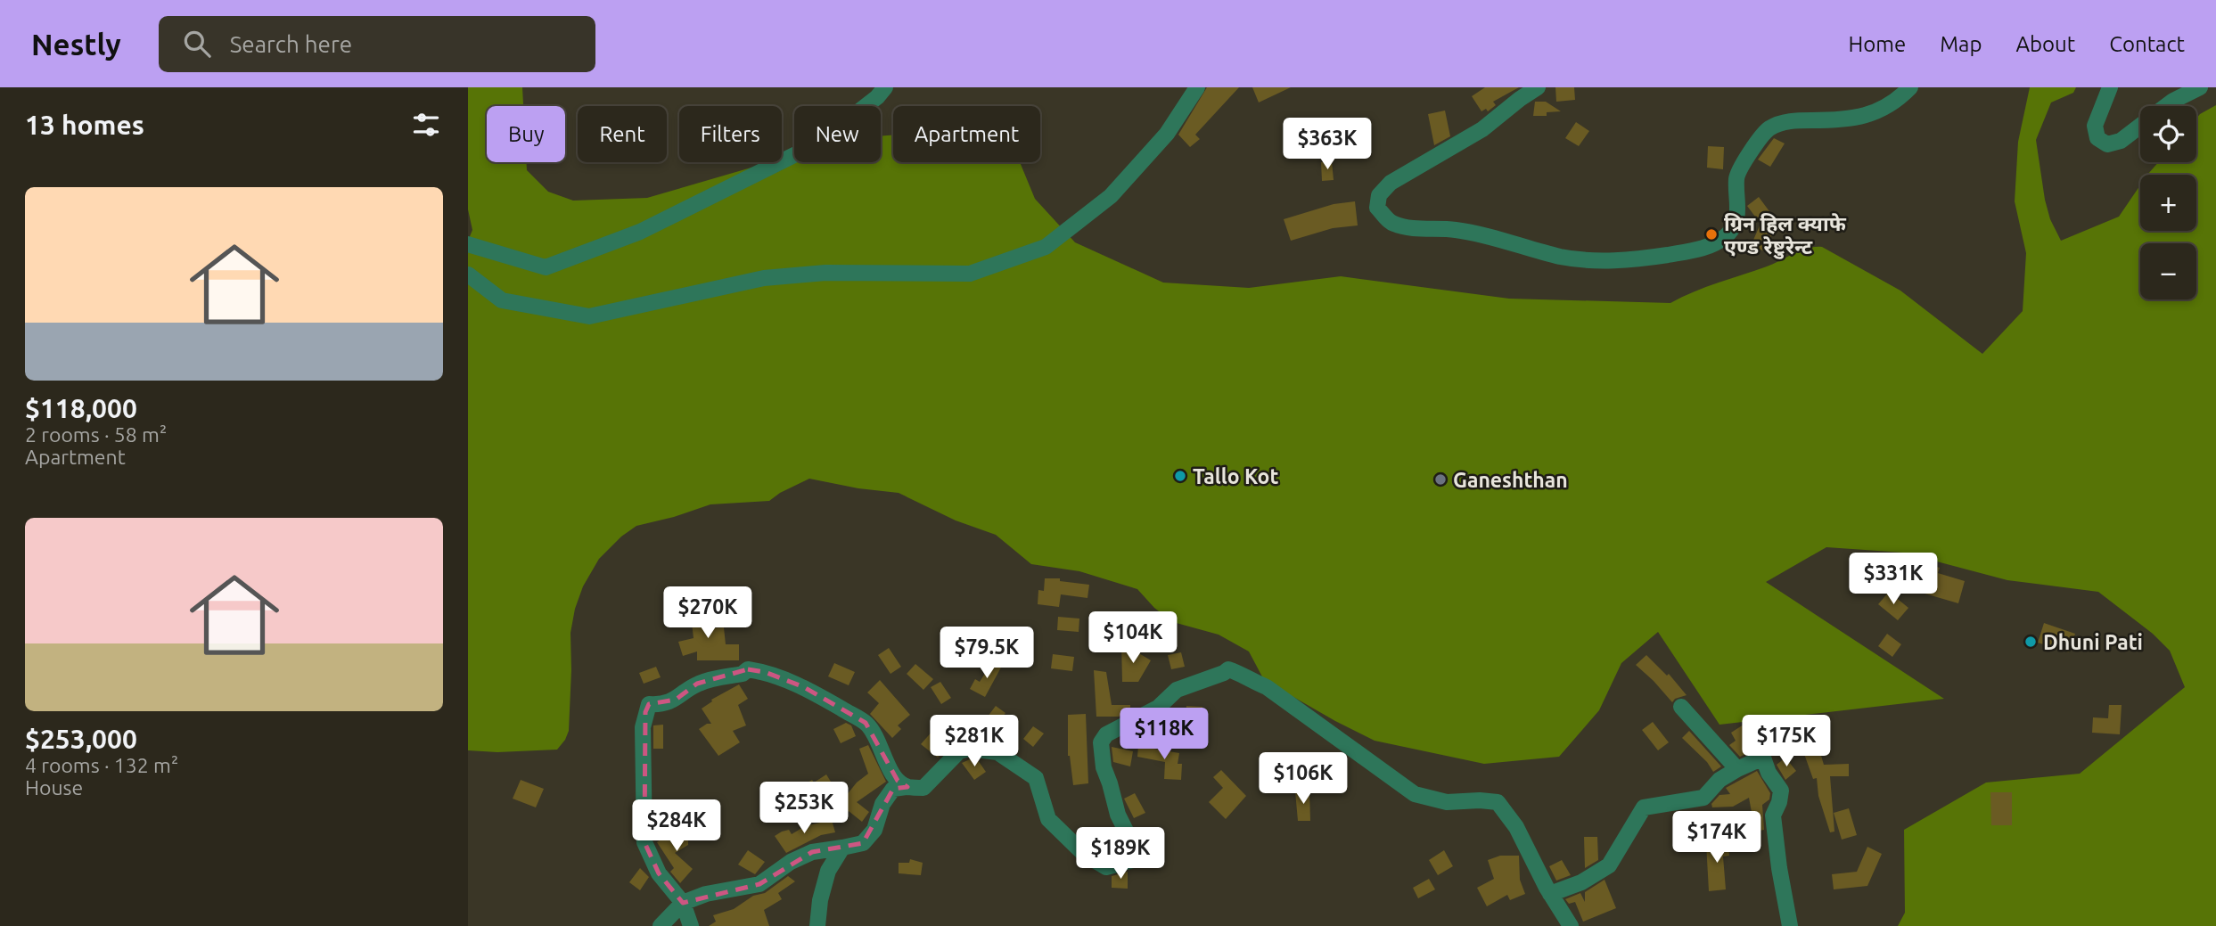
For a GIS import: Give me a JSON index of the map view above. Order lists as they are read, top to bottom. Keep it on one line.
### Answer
{"places":["ग्रिन हिल क्याफे एण्ड रेष्टुरेन्ट","Tallo Kot","Ganeshthan","Dhuni Pati"],"page":{"header":"Nestly","search":"Search here","nav":["Home","Map","About","Contact"],"heading":"13 homes","map_buttons":["+","−"],"chip":["Buy","Rent","Filters","New","Apartment"],"price":["$363K","$331K","$270K","$104K","$79.5K","$118K","$281K","$175K","$106K","$253K","$284K","$174K","$189K"],"list":[{"name":"$118,000","note":"2 rooms · 58 m² · Apartment"},{"name":"$253,000","note":"4 rooms · 132 m² · House"}]}}
